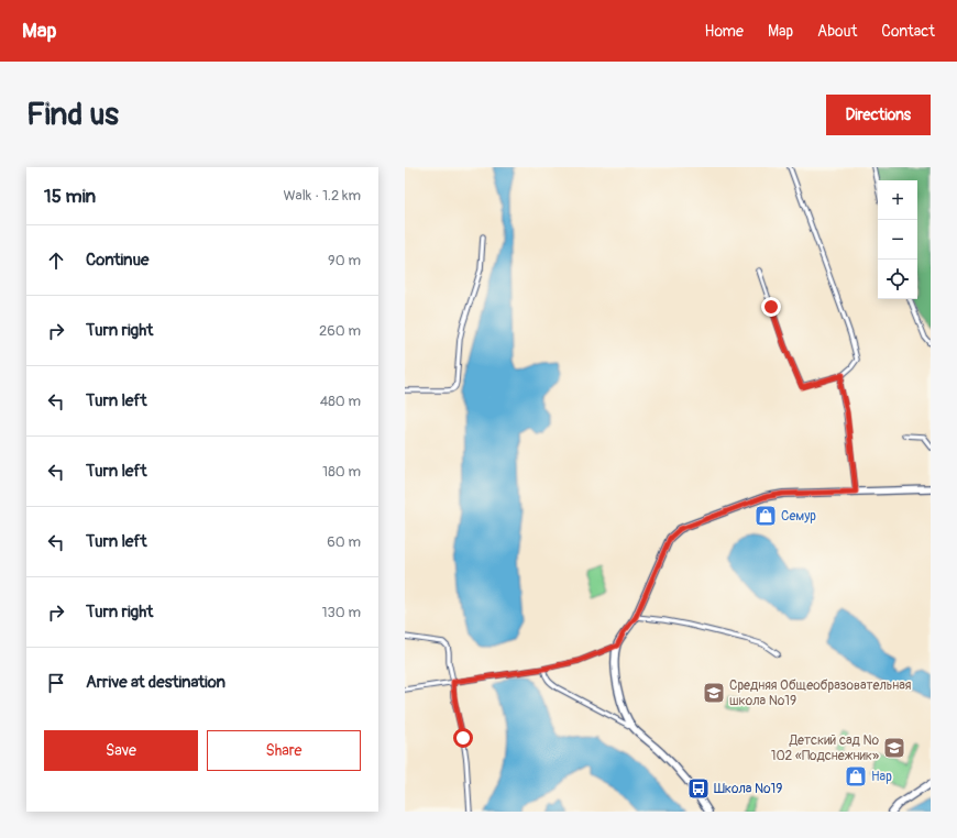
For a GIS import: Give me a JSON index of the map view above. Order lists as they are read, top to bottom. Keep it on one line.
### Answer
{"places":{"shop":["Семур","Нар"],"school or university":["Средняя Общеобразовательная школа №19","Детский сад № 102 «Подснежник»"],"bus stop":["Школа №19"]},"page":{"header":"Map","nav":["Home","Map","About","Contact"],"buttons":["Directions",["Save","Share"]],"title":"Find us","heading":["15 min","Walk · 1.2 km"],"map_buttons":["+","−"],"list":[["Continue","90 m"],["Turn right","260 m"],["Turn left","480 m"],["Turn left","180 m"],["Turn left","60 m"],["Turn right","130 m"],"Arrive at destination"]}}
